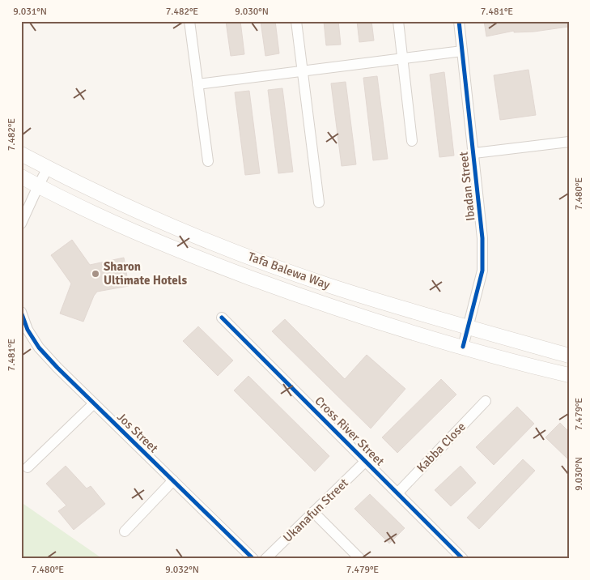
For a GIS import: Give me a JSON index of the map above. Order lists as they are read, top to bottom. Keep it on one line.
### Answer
{"streets":{"main road":["Tafa Balewa Way"],"street":["Ibadan Street","Cross River Street","Jos Street","Kabba Close","Ukanafun Street"]},"crossings":[["Ibadan Street","Tafa Balewa Way"],["Cross River Street","Kabba Close"],["Cross River Street","Ukanafun Street"]],"places":["Sharon Ultimate Hotels"],"coordinates":["9.031°N","7.482°E","9.030°N","7.481°E","7.480°E","7.479°E","9.032°N"]}
